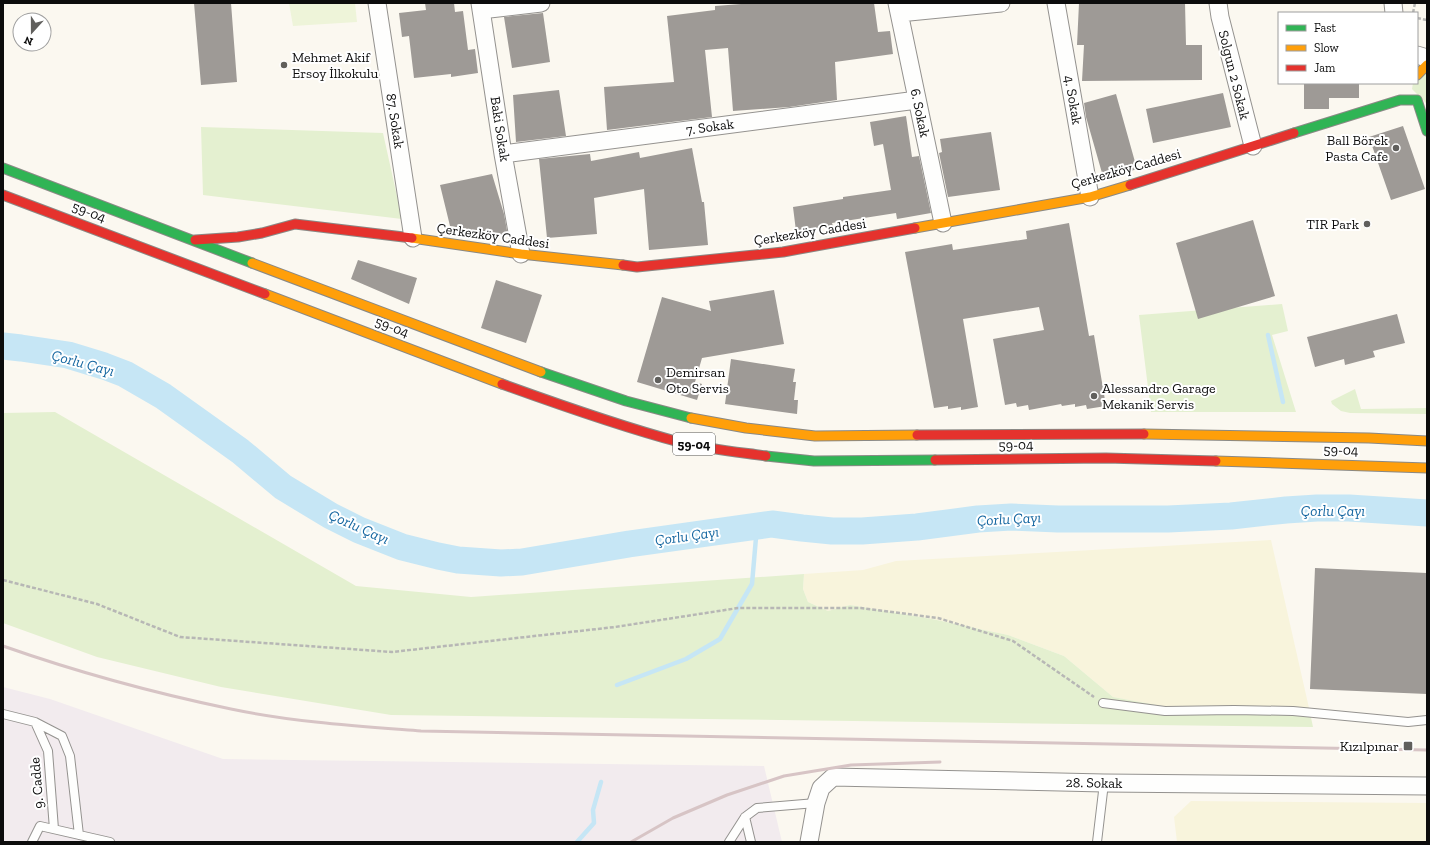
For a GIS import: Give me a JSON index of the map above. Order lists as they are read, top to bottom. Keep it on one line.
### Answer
{"streets":{"main road":["Çerkezköy Caddesi","59-04"],"street":["Solgun 2 Sokak","4. Sokak","6. Sokak","87. Sokak","7. Sokak","Baki Sokak","28. Sokak"],"lane":["9. Cadde"]},"crossings":[["Solgun 2 Sokak","Çerkezköy Caddesi"],["4. Sokak","Çerkezköy Caddesi"],["6. Sokak","7. Sokak"],["6. Sokak","Çerkezköy Caddesi"],["87. Sokak","Çerkezköy Caddesi"],["7. Sokak","Baki Sokak"],["Baki Sokak","Çerkezköy Caddesi"],["Çerkezköy Caddesi","59-04"]],"water":["Çorlu Çayı"],"places":{"other":["Mehmet Akif Ersoy İlkokulu","Ball Börek Pasta Cafe","TIR Park","Demirsan Oto Servis","Alessandro Garage Mekanik Servis"],"transit":["Kızılpınar"]},"legend":["Fast","Slow","Jam"],"north":"bottom"}
